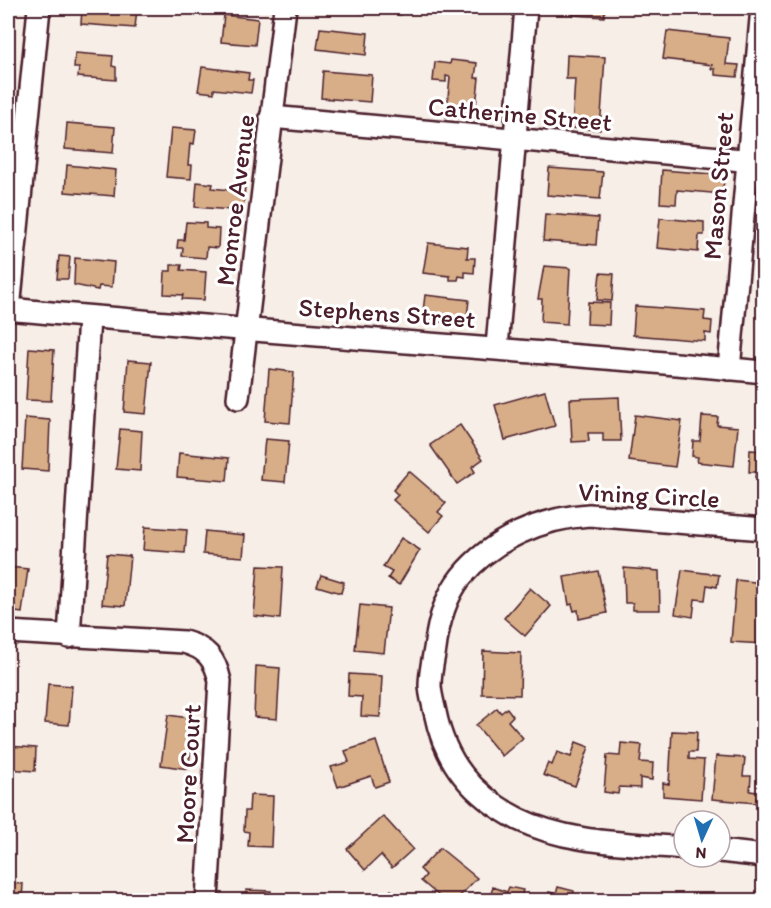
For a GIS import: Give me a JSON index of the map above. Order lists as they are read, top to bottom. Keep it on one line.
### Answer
{"streets":{"street":["Catherine Street","Mason Street","Monroe Avenue","Stephens Street","Vining Circle","Moore Court"]},"crossings":[["Catherine Street","Mason Street"],["Catherine Street","Monroe Avenue"],["Mason Street","Stephens Street"],["Monroe Avenue","Stephens Street"]],"north":"bottom"}
